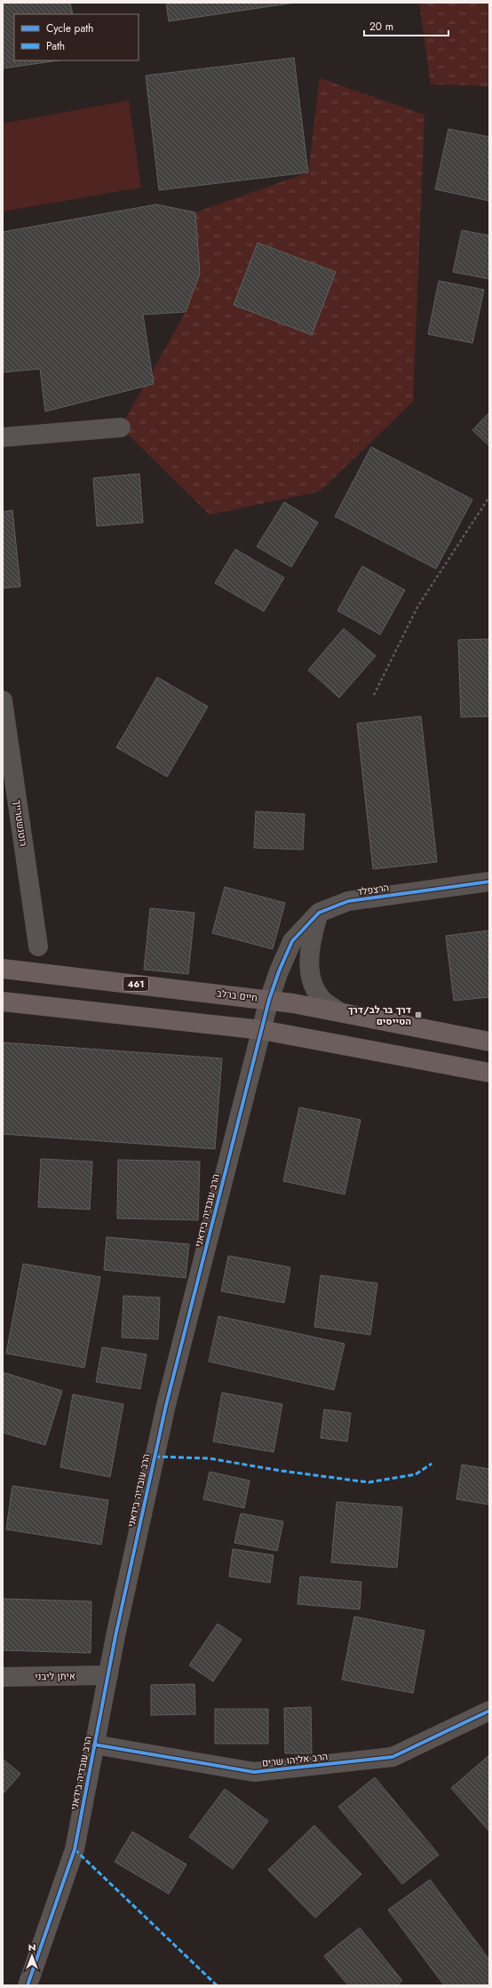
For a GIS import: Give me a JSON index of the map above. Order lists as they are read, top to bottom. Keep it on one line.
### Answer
{"streets":{"main road":["461","חיים ברלב"],"street":["רוטנשטרייך","הרצפלד","הרב עובדיה בידאני","איתן ליבני","הרב אליהו שרים"]},"crossings":[["הרצפלד","חיים ברלב"],["הרצפלד","הרב עובדיה בידאני"],["חיים ברלב","הרב עובדיה בידאני"],["הרב עובדיה בידאני","איתן ליבני"],["הרב עובדיה בידאני","הרב אליהו שרים"]],"places":{"transit":["דרך בר לב/דרך הטייסים"]},"legend":["Cycle path","Path"],"scale_bar":"20 m","north":"top"}
